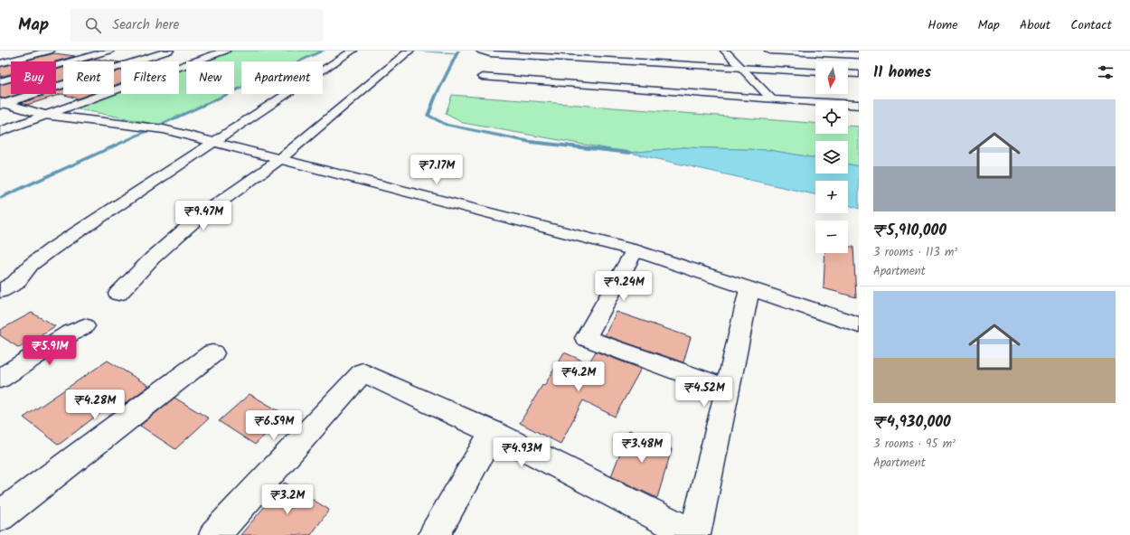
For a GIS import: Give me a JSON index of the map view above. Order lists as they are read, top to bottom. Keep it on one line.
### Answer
{"north":"bottom","page":{"header":"Map","search":"Search here","nav":["Home","Map","About","Contact"],"heading":"11 homes","map_buttons":["+","−"],"chip":["Buy","Rent","Filters","New","Apartment"],"list":[{"name":"₹5,910,000","note":"3 rooms · 113 m² · Apartment"},{"name":"₹4,930,000","note":"3 rooms · 95 m² · Apartment"}],"price":["₹7.17M","₹9.47M","₹9.24M","₹5.91M","₹4.2M","₹4.52M","₹4.28M","₹6.59M","₹3.48M","₹4.93M","₹3.2M"]}}
